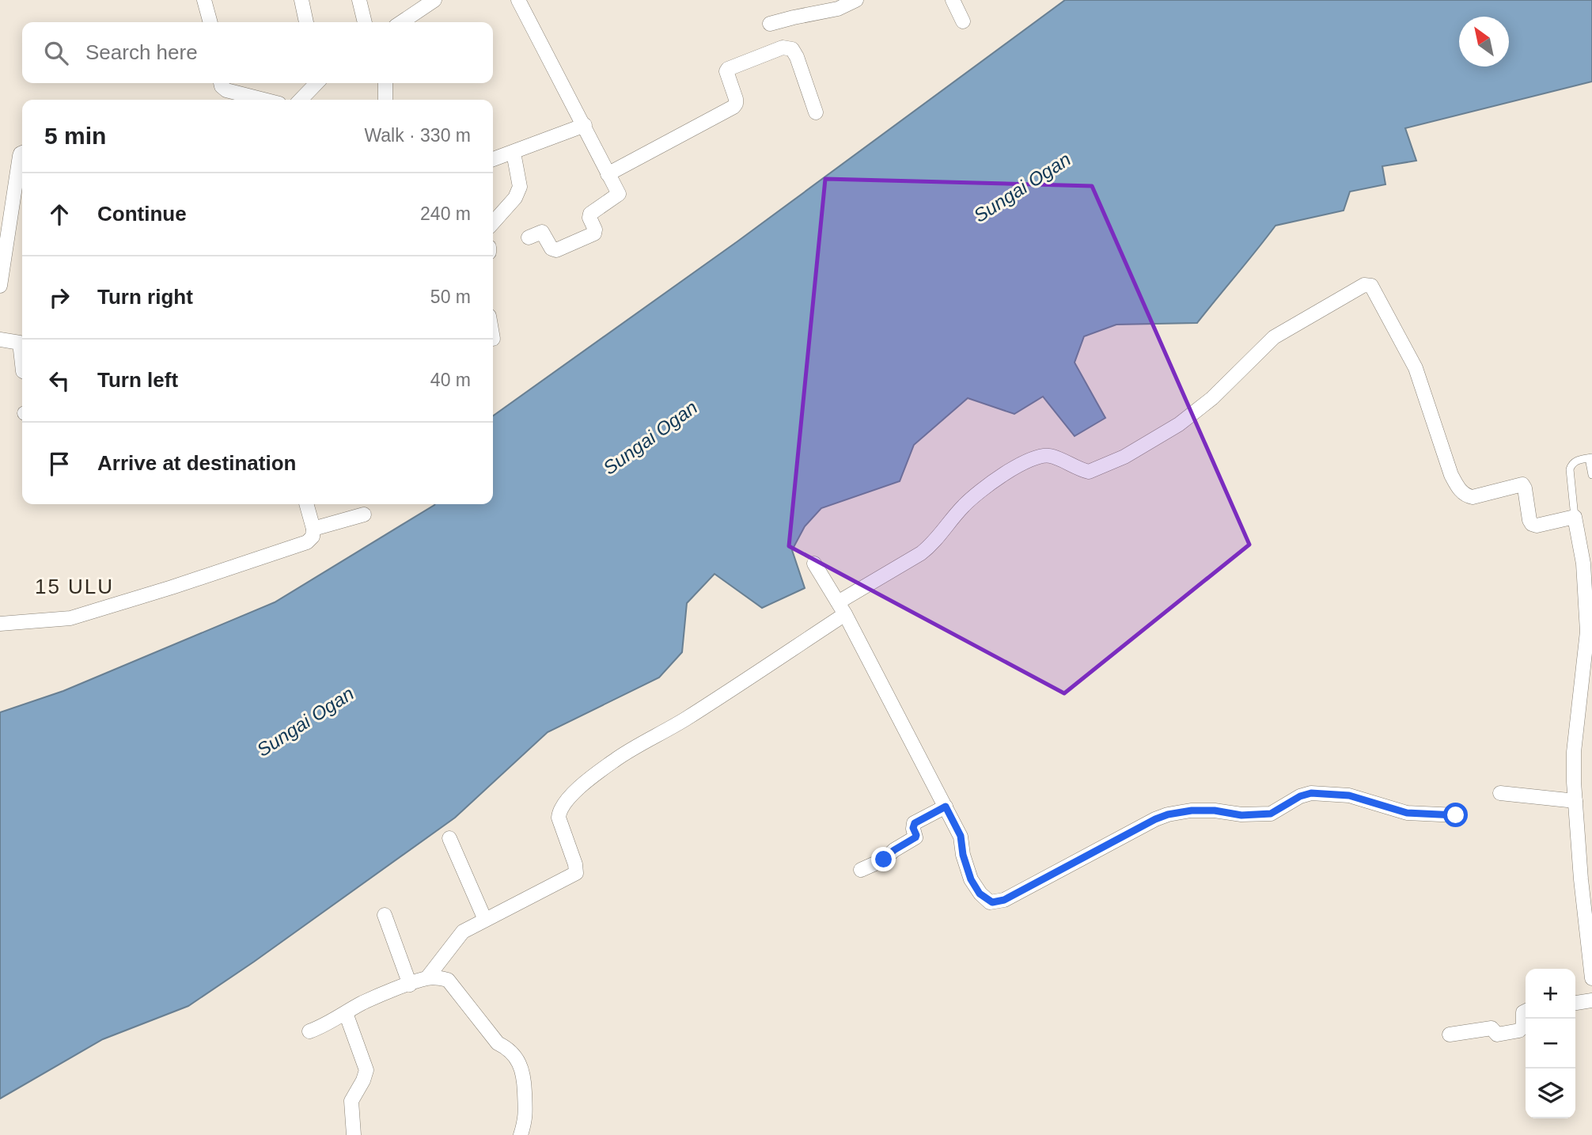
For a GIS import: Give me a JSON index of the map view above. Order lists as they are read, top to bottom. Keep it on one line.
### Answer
{"districts":["15 ULU"],"water":["Sungai Ogan"],"north":"top left","page":{"search":"Search here","heading":["5 min","Walk · 330 m"],"list":[["Continue","240 m"],["Turn right","50 m"],["Turn left","40 m"],"Arrive at destination"],"map_buttons":["+","−"]}}
